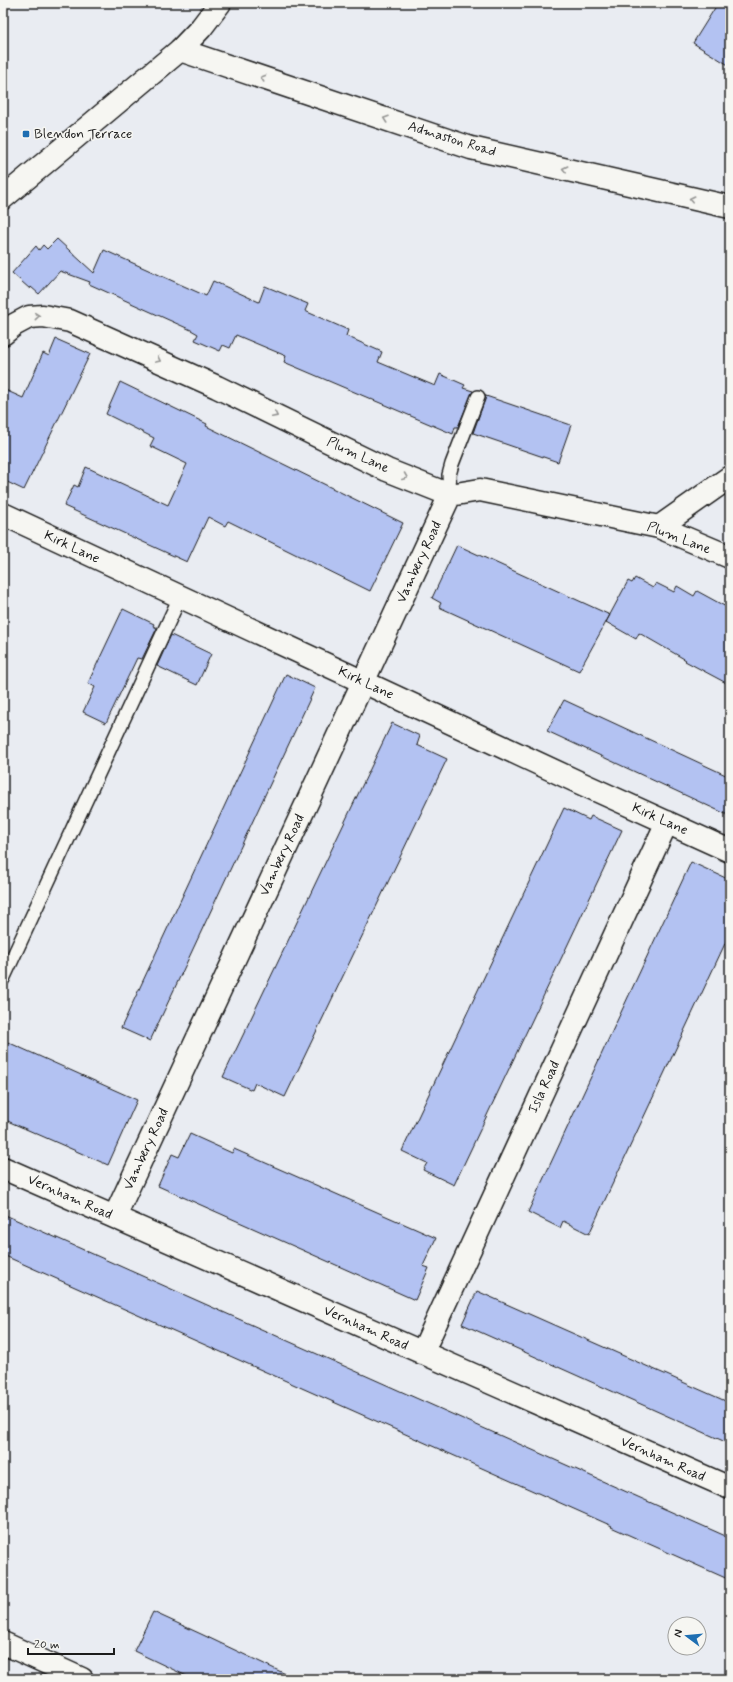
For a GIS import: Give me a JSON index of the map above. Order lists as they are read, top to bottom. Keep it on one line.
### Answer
{"streets":{"street":["Admaston Road","Plum Lane","Kirk Lane","Vambery Road","Isla Road","Vernham Road"]},"crossings":[["Plum Lane","Vambery Road"],["Kirk Lane","Vambery Road"],["Kirk Lane","Isla Road"],["Vambery Road","Vernham Road"],["Isla Road","Vernham Road"]],"one_way":["Admaston Road","Plum Lane"],"places":{"transit":["Blendon Terrace"]},"scale_bar":"20 m","north":"left"}
